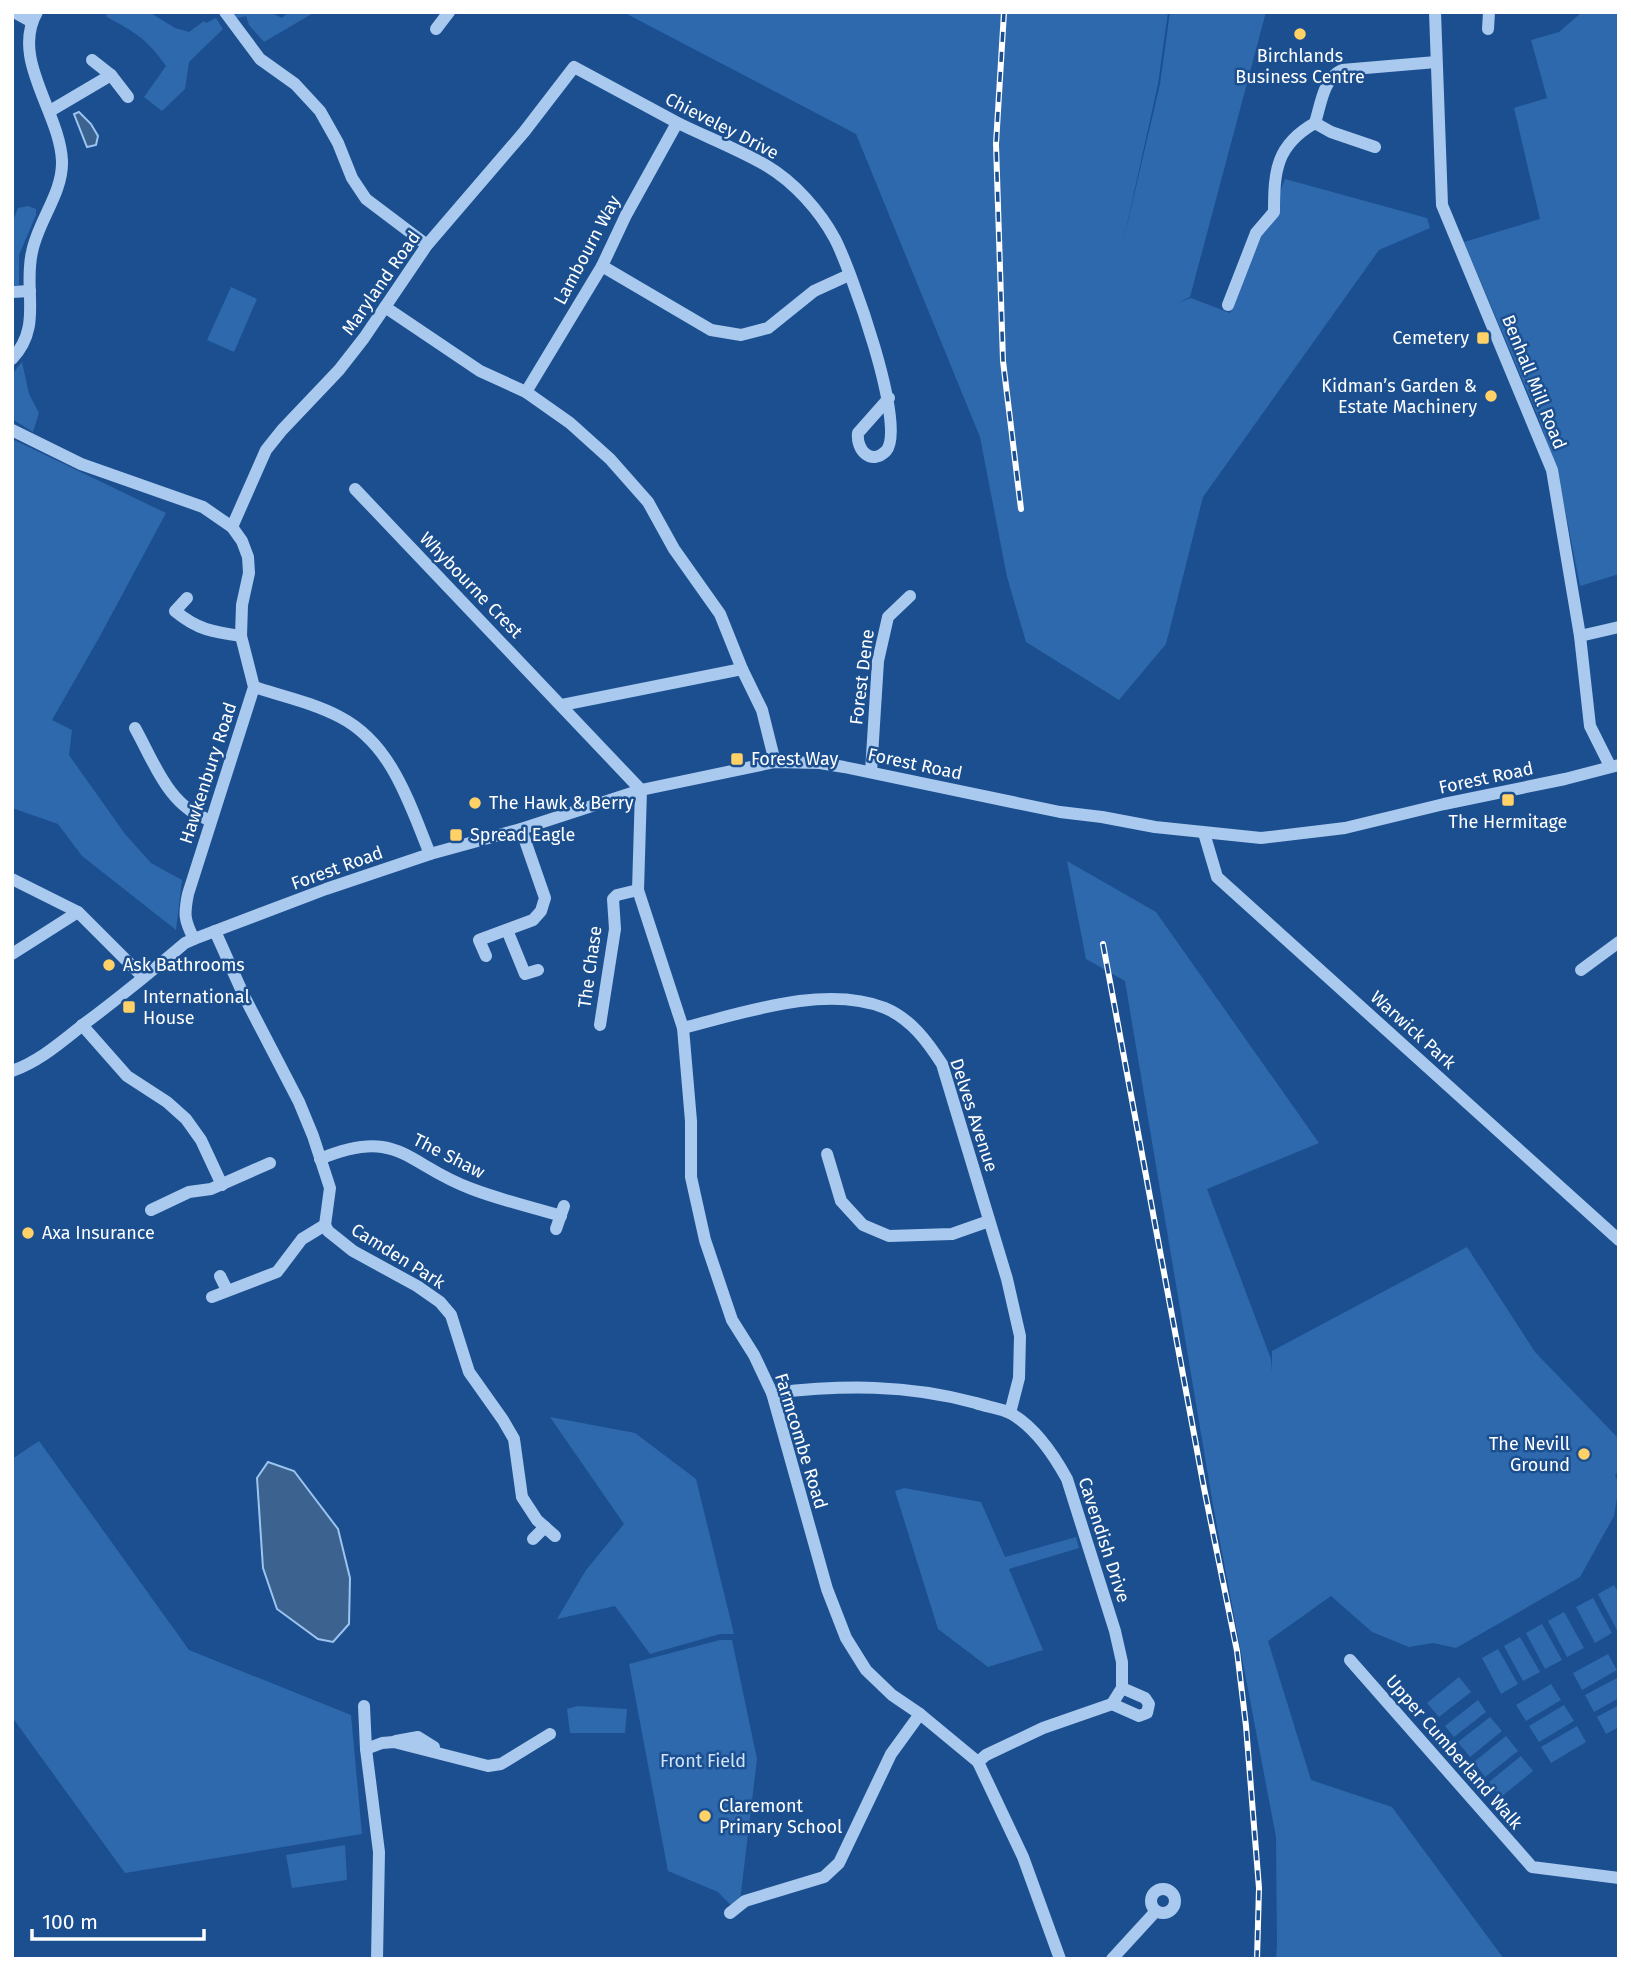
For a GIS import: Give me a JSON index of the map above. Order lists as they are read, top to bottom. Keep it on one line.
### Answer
{"streets":{"street":["Chieveley Drive","Lambourn Way","Maryland Road","Benhall Mill Road","Whybourne Crest","Forest Dene","Forest Road","Hawkenbury Road","The Chase","Warwick Park","Delves Avenue","The Shaw","Camden Park","Farmcombe Road","Cavendish Drive","Upper Cumberland Walk"]},"crossings":[["Chieveley Drive","Lambourn Way"],["Chieveley Drive","Maryland Road"],["Maryland Road","Hawkenbury Road"],["Benhall Mill Road","Forest Road"],["Whybourne Crest","Forest Road"],["Whybourne Crest","Farmcombe Road"],["Forest Dene","Forest Road"],["Forest Road","Hawkenbury Road"],["Forest Road","Warwick Park"],["Forest Road","Camden Park"],["Forest Road","Farmcombe Road"],["The Chase","Farmcombe Road"],["Delves Avenue","Farmcombe Road"],["Delves Avenue","Cavendish Drive"],["The Shaw","Camden Park"],["Farmcombe Road","Cavendish Drive"]],"parks":["Front Field"],"places":{"other":["Birchlands Business Centre","Kidman’s Garden & Estate Machinery","The Hawk & Berry","Ask Bathrooms","Axa Insurance","The Nevill Ground","Claremont Primary School"],"transit":["Cemetery","Forest Way","The Hermitage","Spread Eagle","International House"]},"scale_bar":"100 m"}
